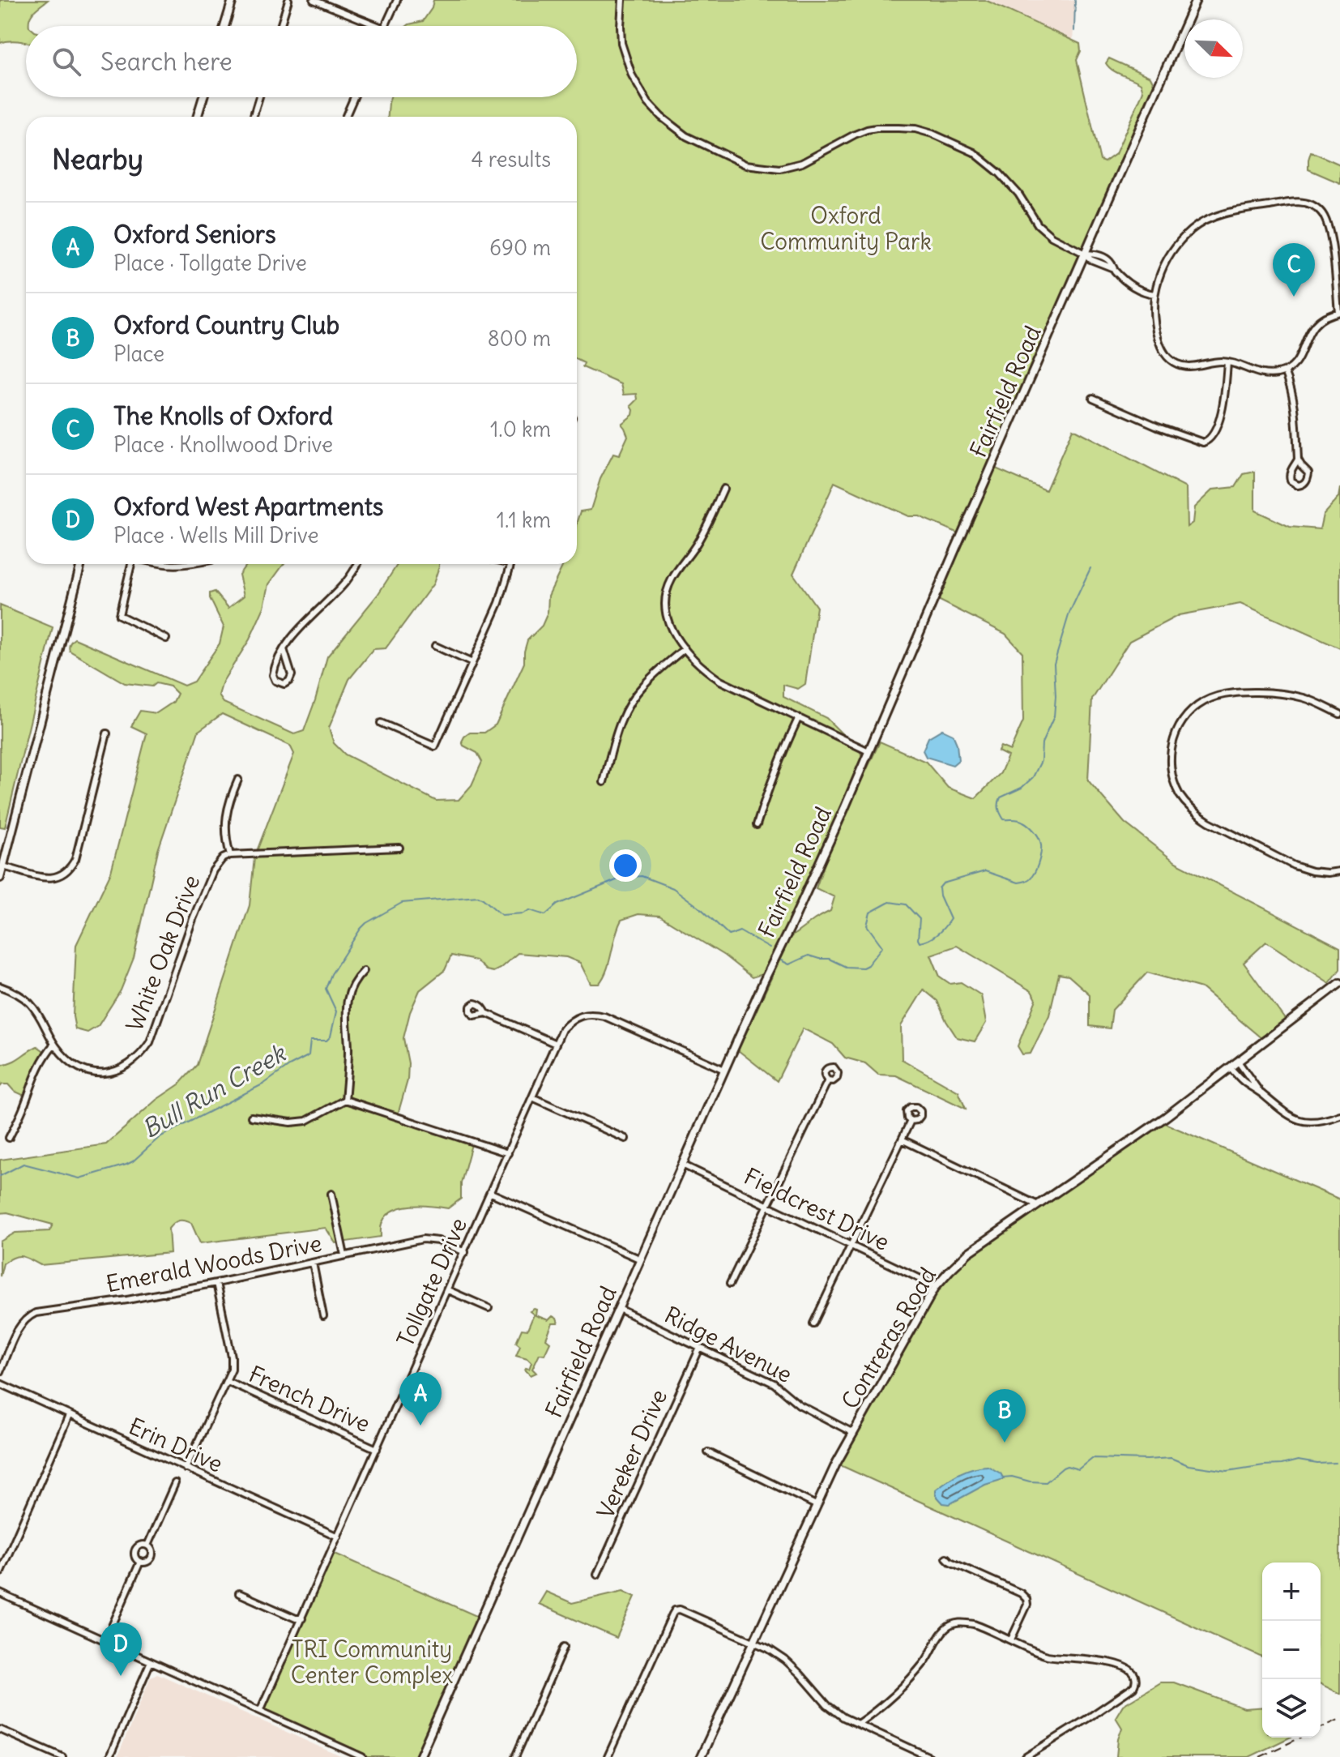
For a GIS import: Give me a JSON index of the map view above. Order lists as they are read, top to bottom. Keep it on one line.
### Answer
{"streets":{"street":["Fairfield Road","White Oak Drive","Fieldcrest Drive","Emerald Woods Drive","Tollgate Drive","Contreras Road","Ridge Avenue","French Drive","Erin Drive","Vereker Drive"]},"crossings":[["Fairfield Road","Fieldcrest Drive"],["Fairfield Road","Tollgate Drive"],["Fairfield Road","Ridge Avenue"],["Fieldcrest Drive","Contreras Road"],["Emerald Woods Drive","Tollgate Drive"],["Tollgate Drive","French Drive"],["Tollgate Drive","Erin Drive"],["Contreras Road","Ridge Avenue"],["Ridge Avenue","Vereker Drive"]],"water":["Bull Run Creek"],"parks":["Oxford Community Park","TRI Community Center Complex"],"north":"bottom right","page":{"search":"Search here","heading":["Nearby","4 results"],"list":[{"mark":"A","name":"Oxford Seniors","note":"Place · Tollgate Drive","value":"690 m"},{"mark":"B","name":"Oxford Country Club","note":"Place","value":"800 m"},{"mark":"C","name":"The Knolls of Oxford","note":"Place · Knollwood Drive","value":"1.0 km"},{"mark":"D","name":"Oxford West Apartments","note":"Place · Wells Mill Drive","value":"1.1 km"}],"pins":["C","A","B","D"],"map_buttons":["+","−"]}}
